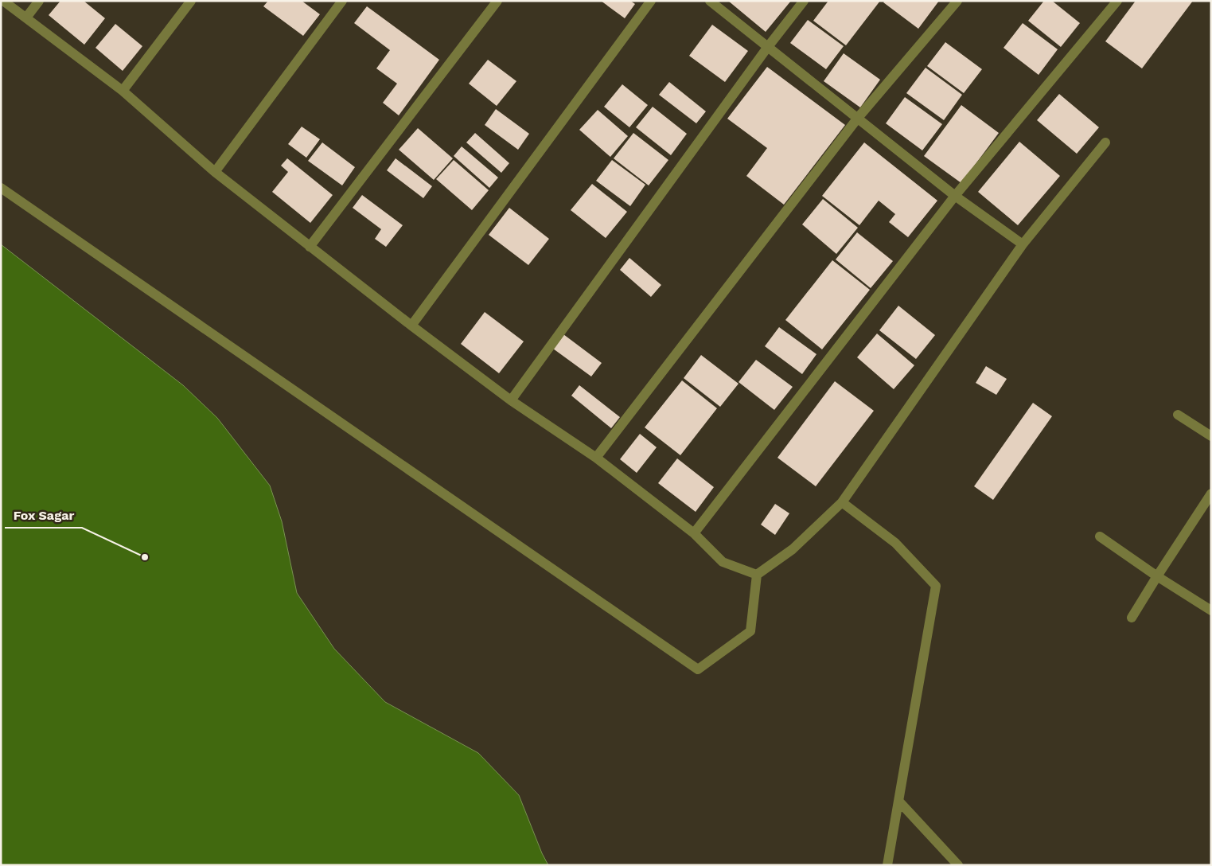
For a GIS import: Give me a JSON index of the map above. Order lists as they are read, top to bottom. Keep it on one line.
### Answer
{"places":["Fox Sagar"]}
